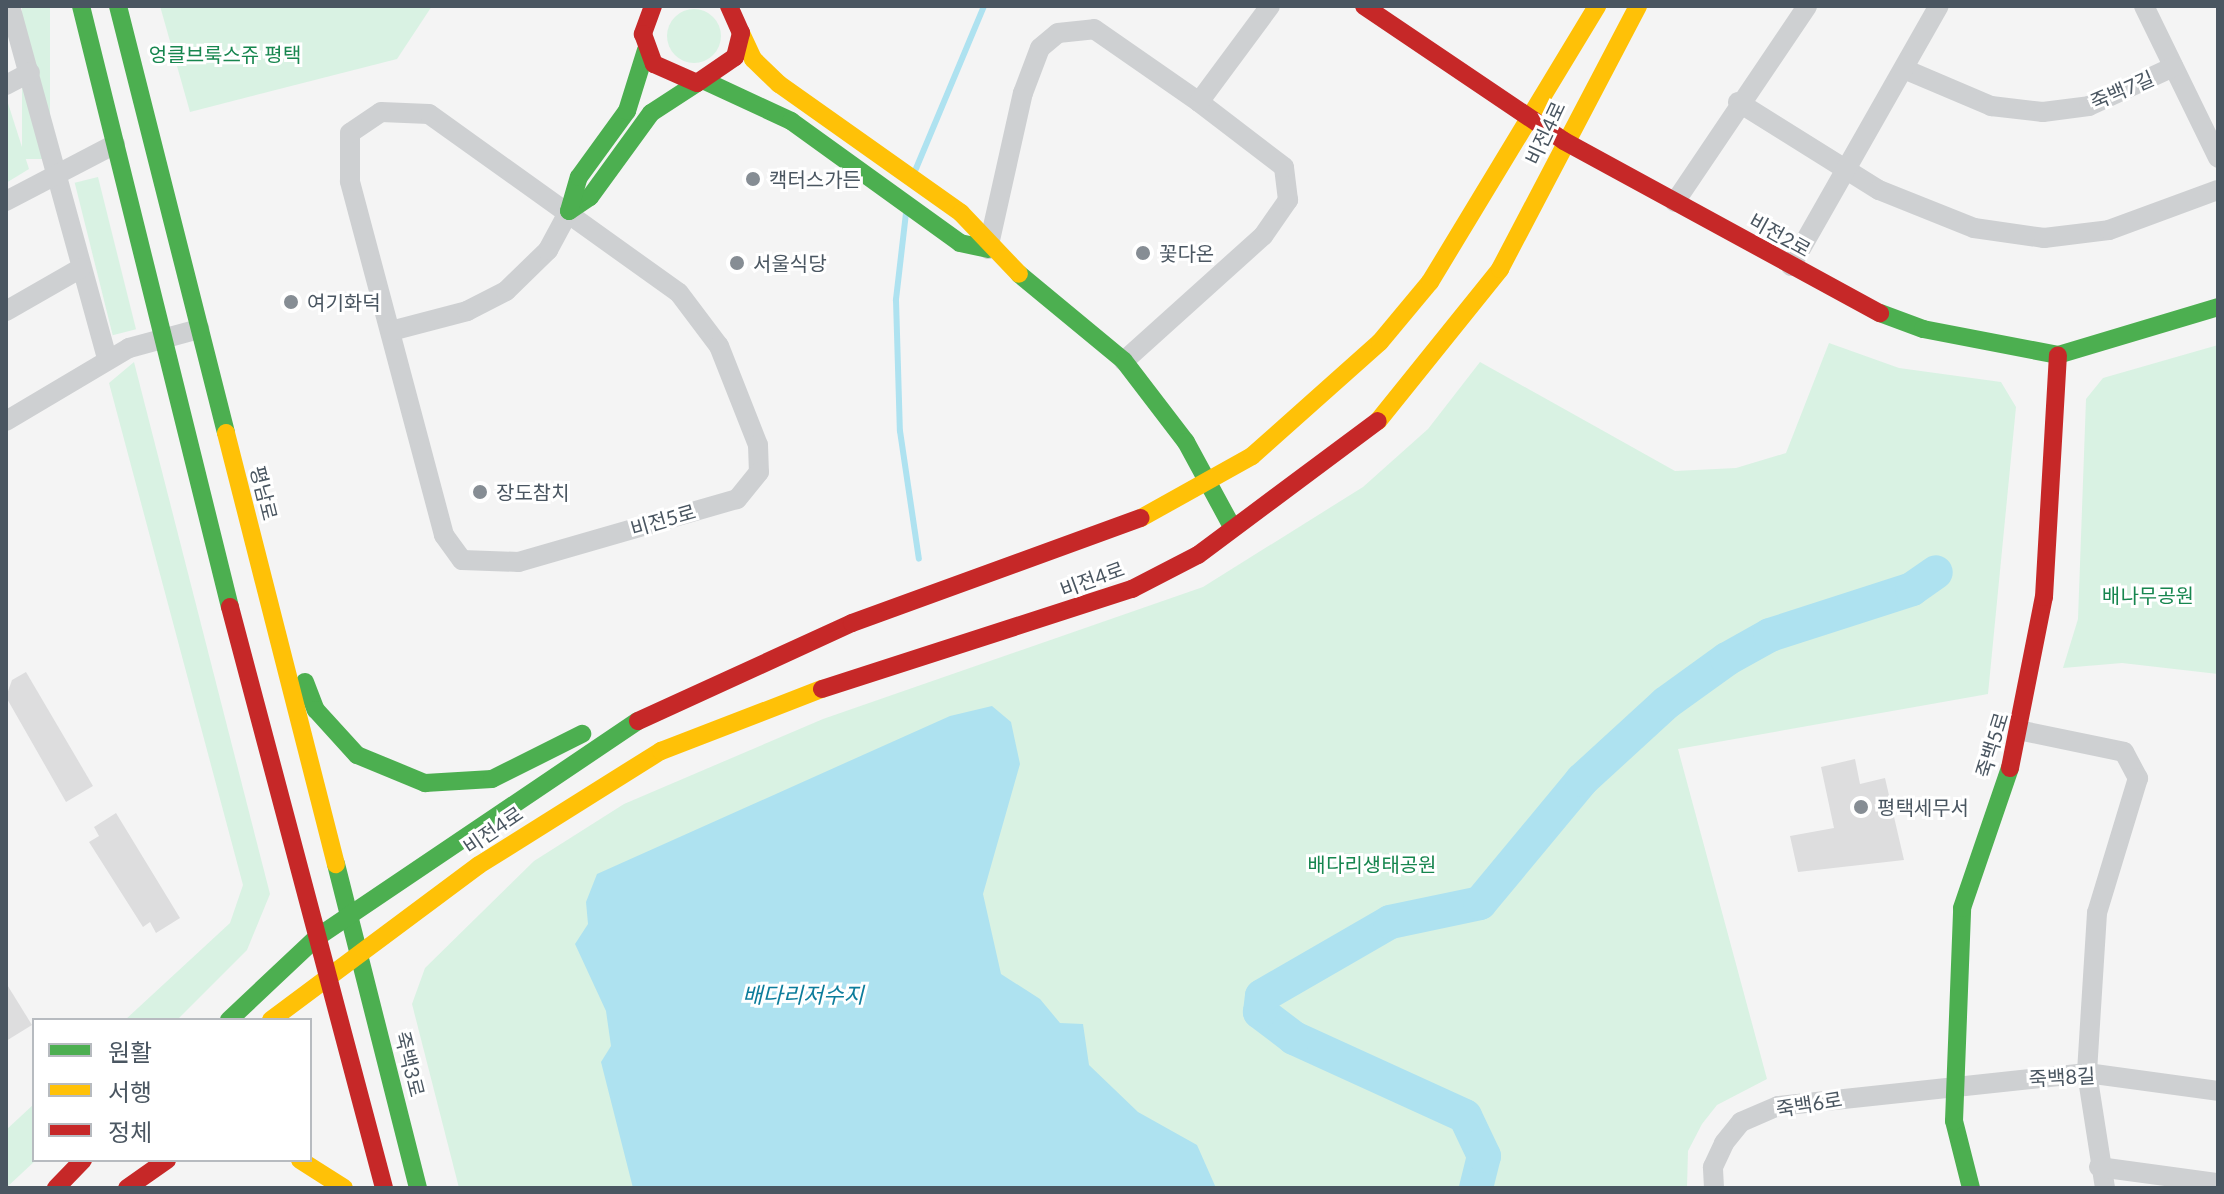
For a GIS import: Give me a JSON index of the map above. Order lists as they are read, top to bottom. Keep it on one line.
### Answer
{"streets":{"main road":["비전4로","비전2로","평남로","죽백5로","죽백3로"],"street":["죽백7길","비전5로","죽백8길","죽백6로"]},"crossings":[["비전4로","비전2로"],["비전4로","평남로"],["비전4로","죽백3로"],["비전2로","죽백5로"],["평남로","죽백3로"],["죽백5로","죽백8길"],["죽백5로","죽백6로"],["죽백8길","죽백6로"]],"water":["배다리저수지"],"parks":["엉클브룩스쥬 평택","배나무공원","배다리생태공원"],"places":["캑터스가든","꽃다온","서울식당","여기화덕","장도참치","평택세무서"],"legend":["원활","서행","정체"]}
